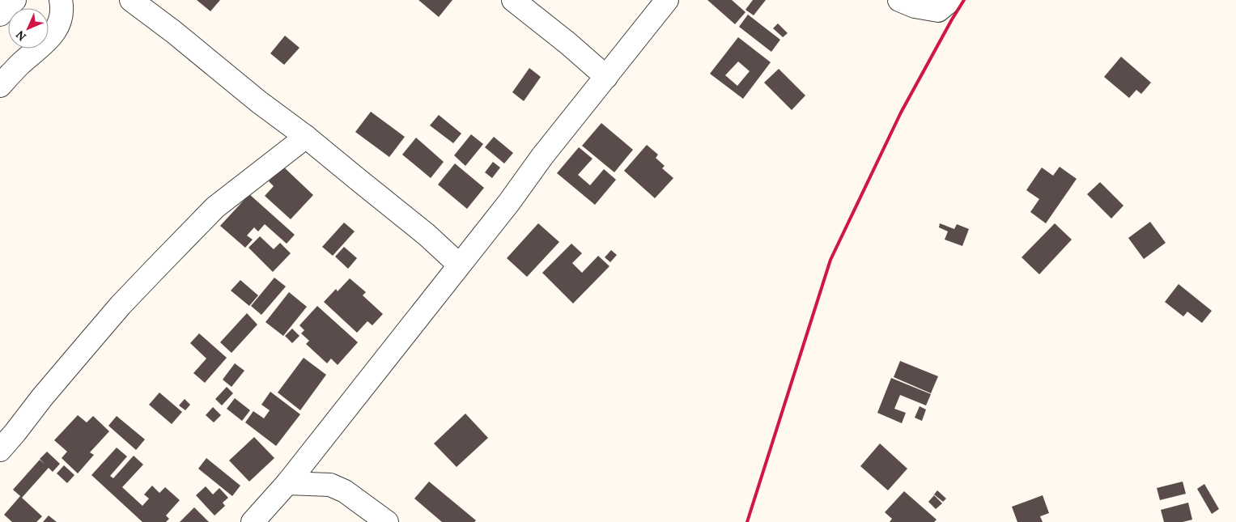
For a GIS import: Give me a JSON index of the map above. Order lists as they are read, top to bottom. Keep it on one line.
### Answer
{"north":"bottom left"}
